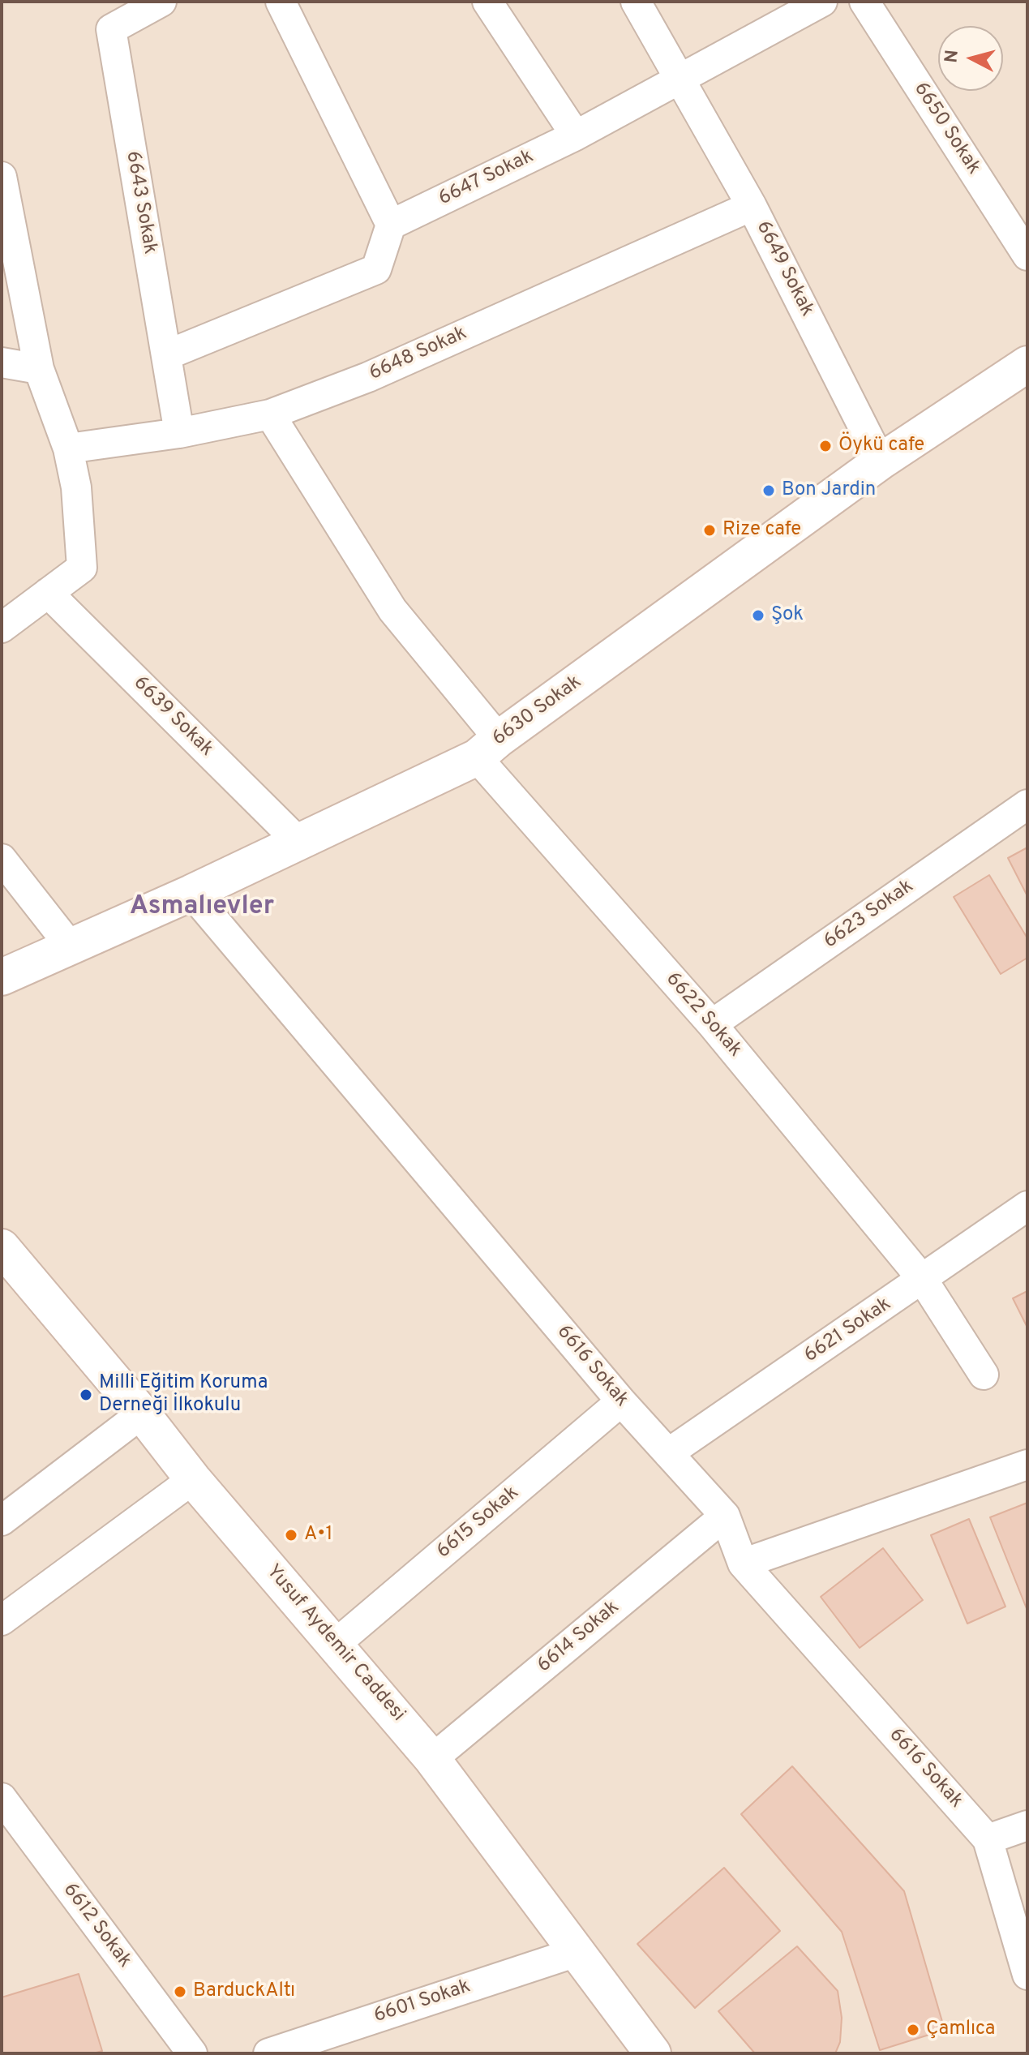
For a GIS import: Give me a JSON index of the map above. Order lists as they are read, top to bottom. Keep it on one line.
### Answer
{"streets":{"street":["6650 Sokak","6647 Sokak","6643 Sokak","6649 Sokak","6648 Sokak","6630 Sokak","6639 Sokak","6623 Sokak","6622 Sokak","6621 Sokak","6616 Sokak","6615 Sokak","6614 Sokak","Yusuf Aydemir Caddesi","6612 Sokak","6601 Sokak"]},"crossings":[["6647 Sokak","6649 Sokak"],["6643 Sokak","6648 Sokak"],["6649 Sokak","6648 Sokak"],["6649 Sokak","6630 Sokak"],["6648 Sokak","6622 Sokak"],["6630 Sokak","6639 Sokak"],["6630 Sokak","6622 Sokak"],["6630 Sokak","6616 Sokak"],["6623 Sokak","6622 Sokak"],["6622 Sokak","6621 Sokak"],["6621 Sokak","6616 Sokak"],["6616 Sokak","6615 Sokak"],["6616 Sokak","6614 Sokak"],["6615 Sokak","Yusuf Aydemir Caddesi"],["6614 Sokak","Yusuf Aydemir Caddesi"],["Yusuf Aydemir Caddesi","6601 Sokak"]],"districts":["Asmalıevler"],"places":["Öykü cafe","Bon Jardin","Rize cafe","Şok","Milli Eğitim Koruma Derneği İlkokulu","A•1","BarduckAltı","Çamlıca"],"north":"left"}
